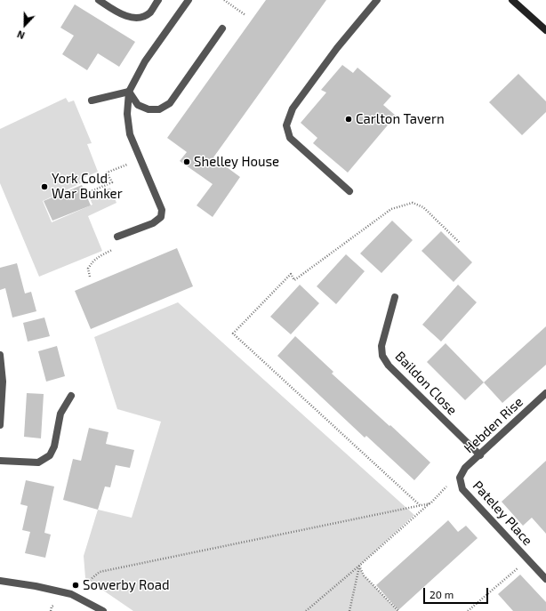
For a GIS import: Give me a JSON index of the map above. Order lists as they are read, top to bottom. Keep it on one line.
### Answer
{"streets":{"street":["Baildon Close","Hebden Rise","Pateley Place"]},"crossings":[["Baildon Close","Hebden Rise"],["Hebden Rise","Pateley Place"]],"places":["Carlton Tavern","Shelley House","York Cold War Bunker","Sowerby Road"],"scale_bar":"20 m","north":"bottom"}
